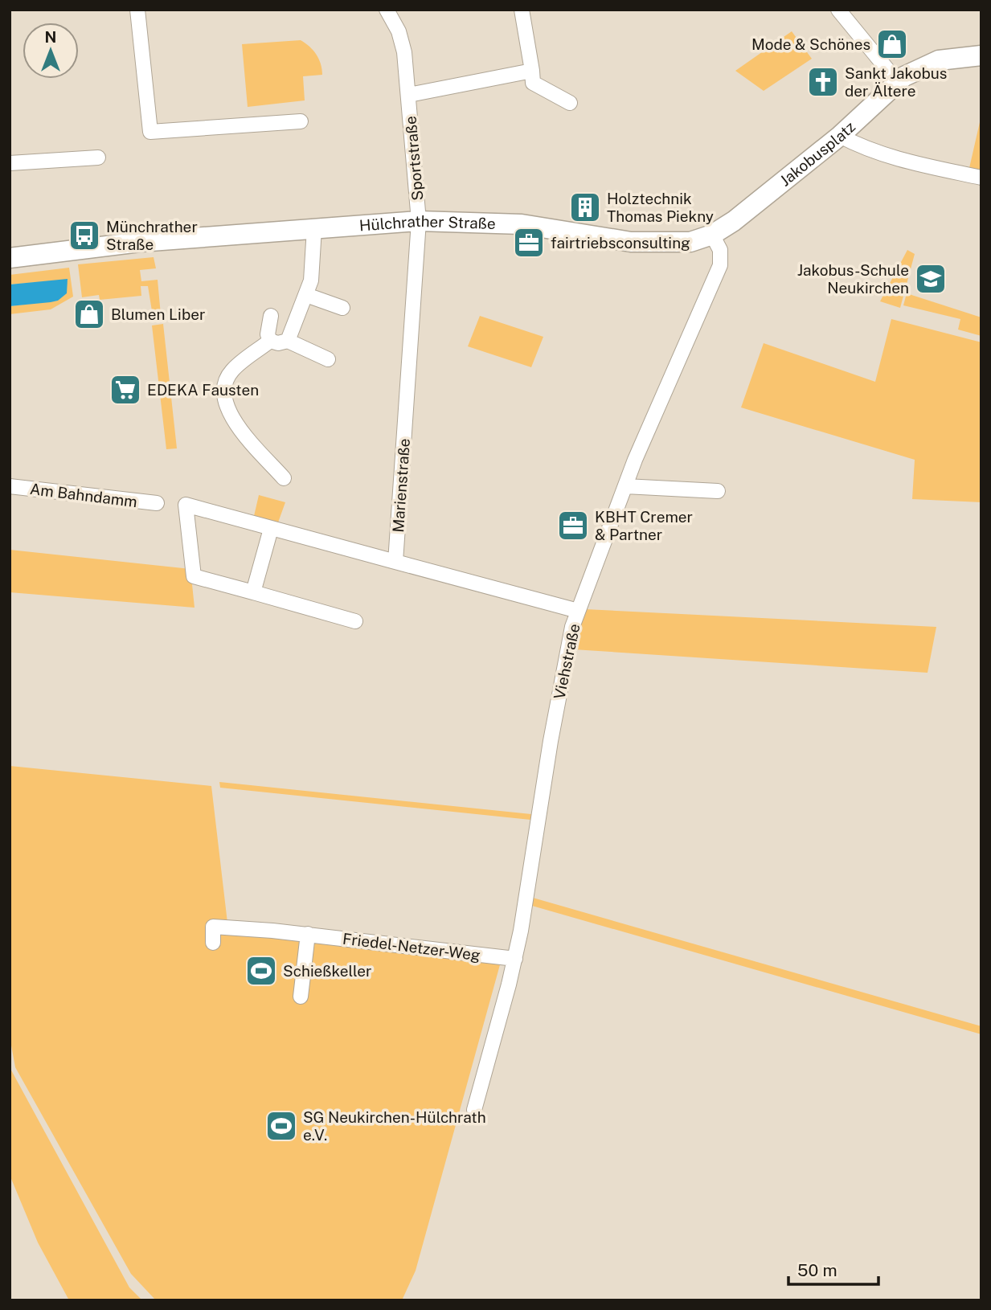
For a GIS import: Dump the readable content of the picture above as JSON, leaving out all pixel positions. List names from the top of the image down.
{
  "streets": {
    "street": [
      "Jakobusplatz",
      "Sportstraße",
      "Hülchrather Straße",
      "Marienstraße",
      "Am Bahndamm",
      "Viehstraße",
      "Friedel-Netzer-Weg"
    ]
  },
  "crossings": [
    ["Jakobusplatz", "Hülchrather Straße"],
    ["Jakobusplatz", "Viehstraße"],
    ["Sportstraße", "Hülchrather Straße"],
    ["Sportstraße", "Marienstraße"],
    ["Hülchrather Straße", "Marienstraße"],
    ["Hülchrather Straße", "Viehstraße"],
    ["Viehstraße", "Friedel-Netzer-Weg"]
  ],
  "places": {
    "shop": ["Mode & Schönes", "Blumen Liber"],
    "church": ["Sankt Jakobus der Ältere"],
    "building": ["Holztechnik Thomas Piekny"],
    "bus stop": ["Münchrather Straße"],
    "office": ["fairtriebsconsulting", "KBHT Cremer & Partner"],
    "school or university": ["Jakobus-Schule Neukirchen"],
    "supermarket": ["EDEKA Fausten"],
    "sports": ["Schießkeller", "SG Neukirchen-Hülchrath e.V."]
  },
  "scale_bar": "50 m",
  "north": "top"
}
